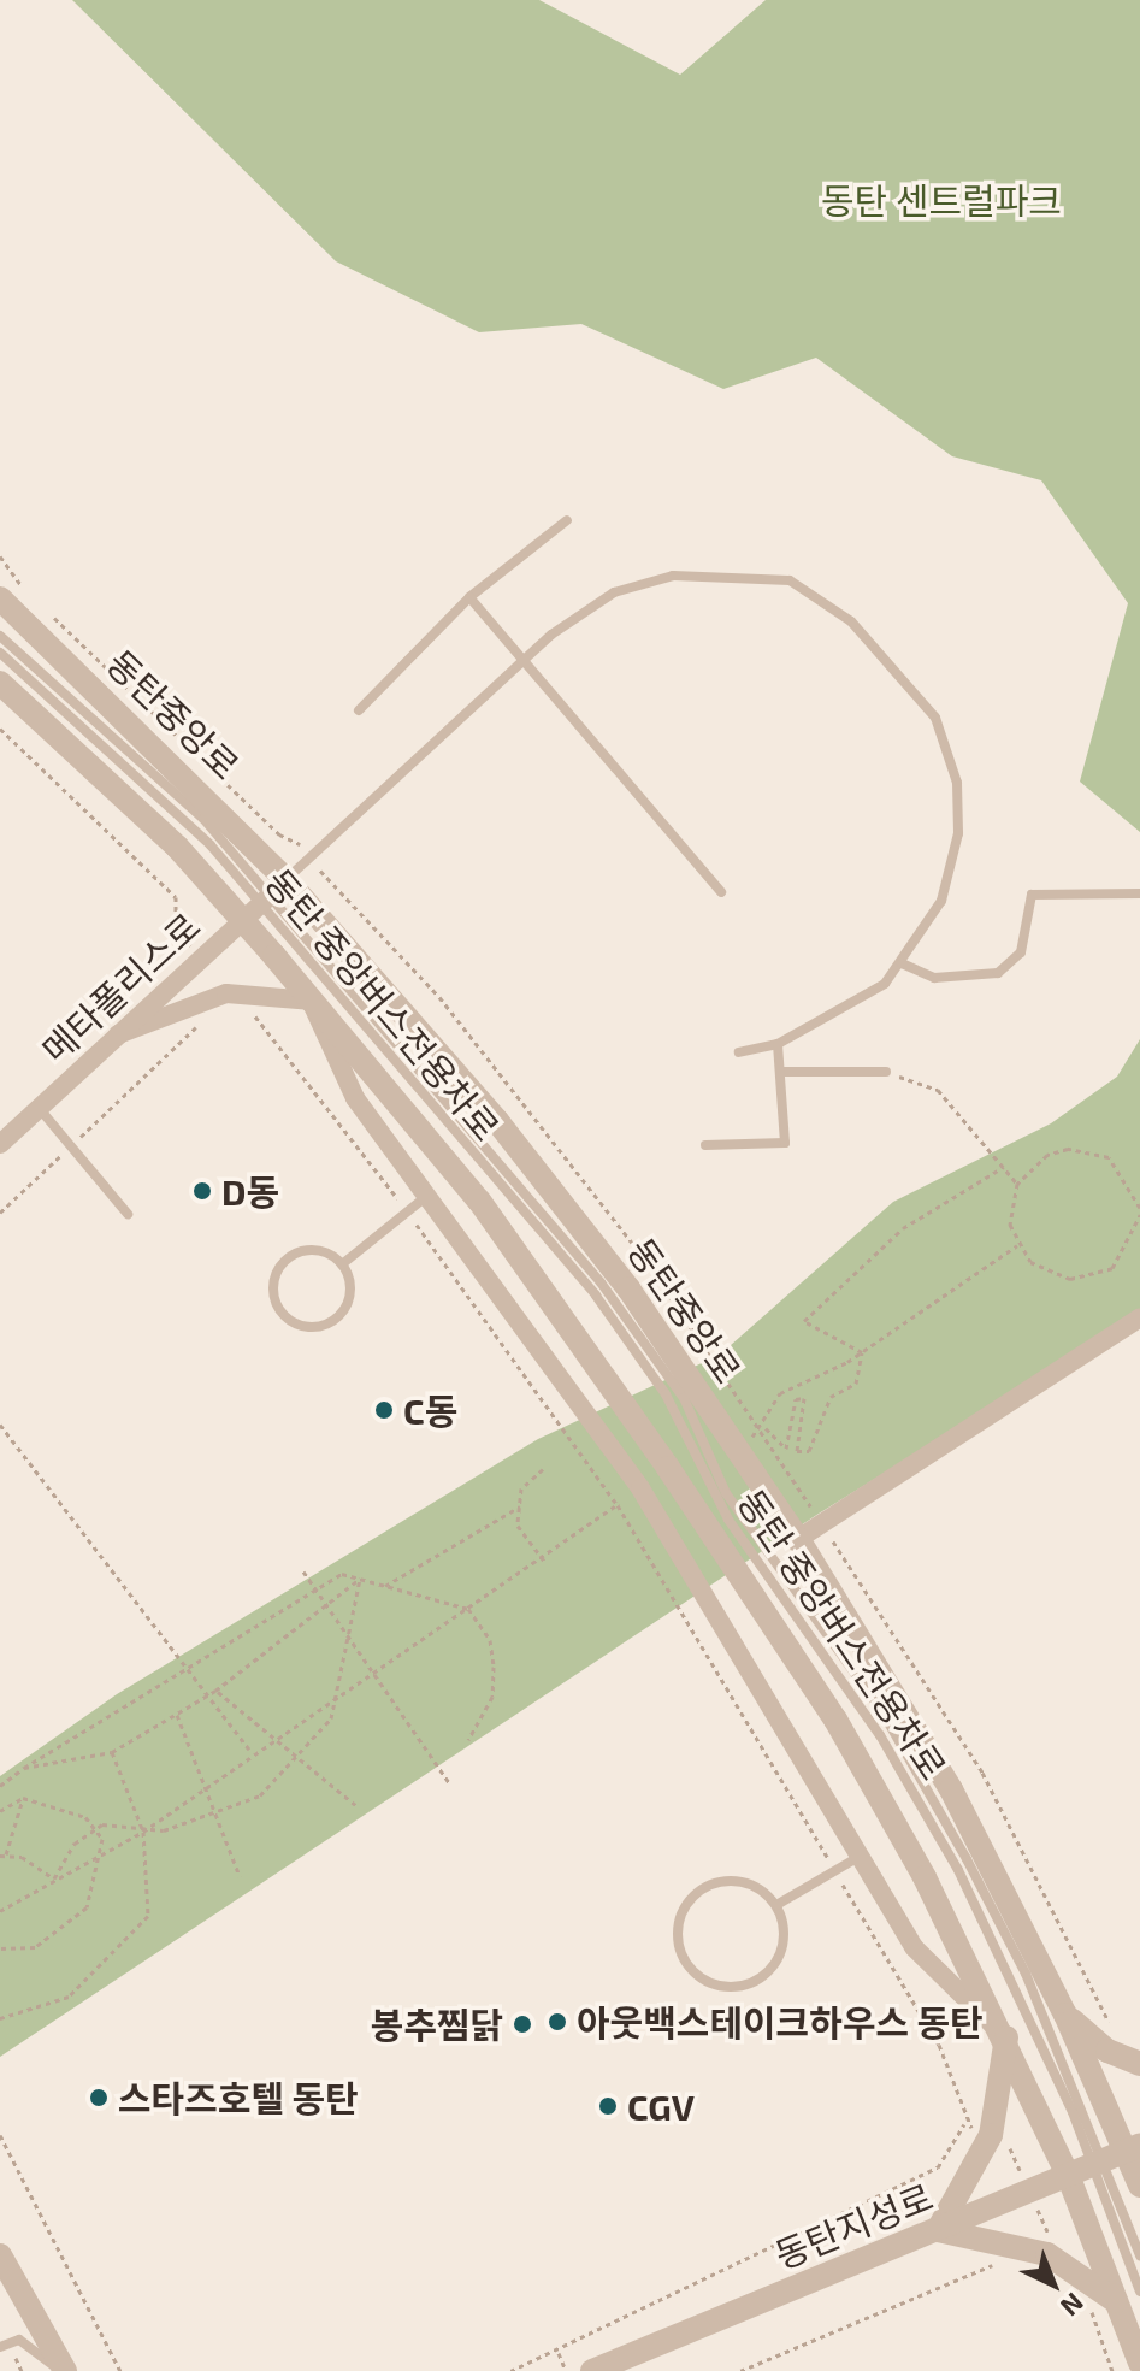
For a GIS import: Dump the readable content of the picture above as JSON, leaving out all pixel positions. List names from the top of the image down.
{
  "streets": {
    "street": ["동탄중앙로", "메타폴리스로", "동탄지성로"],
    "lane": ["동탄 중앙버스전용차로"]
  },
  "crossings": [
    ["동탄중앙로", "메타폴리스로"],
    ["동탄중앙로", "동탄 중앙버스전용차로"],
    ["동탄중앙로", "동탄지성로"],
    ["메타폴리스로", "동탄 중앙버스전용차로"],
    ["동탄 중앙버스전용차로", "동탄지성로"]
  ],
  "parks": ["동탄 센트럴파크"],
  "places": [
    "D동",
    "C동",
    "아웃백스테이크하우스 동탄",
    "봉추찜닭",
    "스타즈호텔 동탄",
    "CGV"
  ],
  "north": "bottom right"
}
